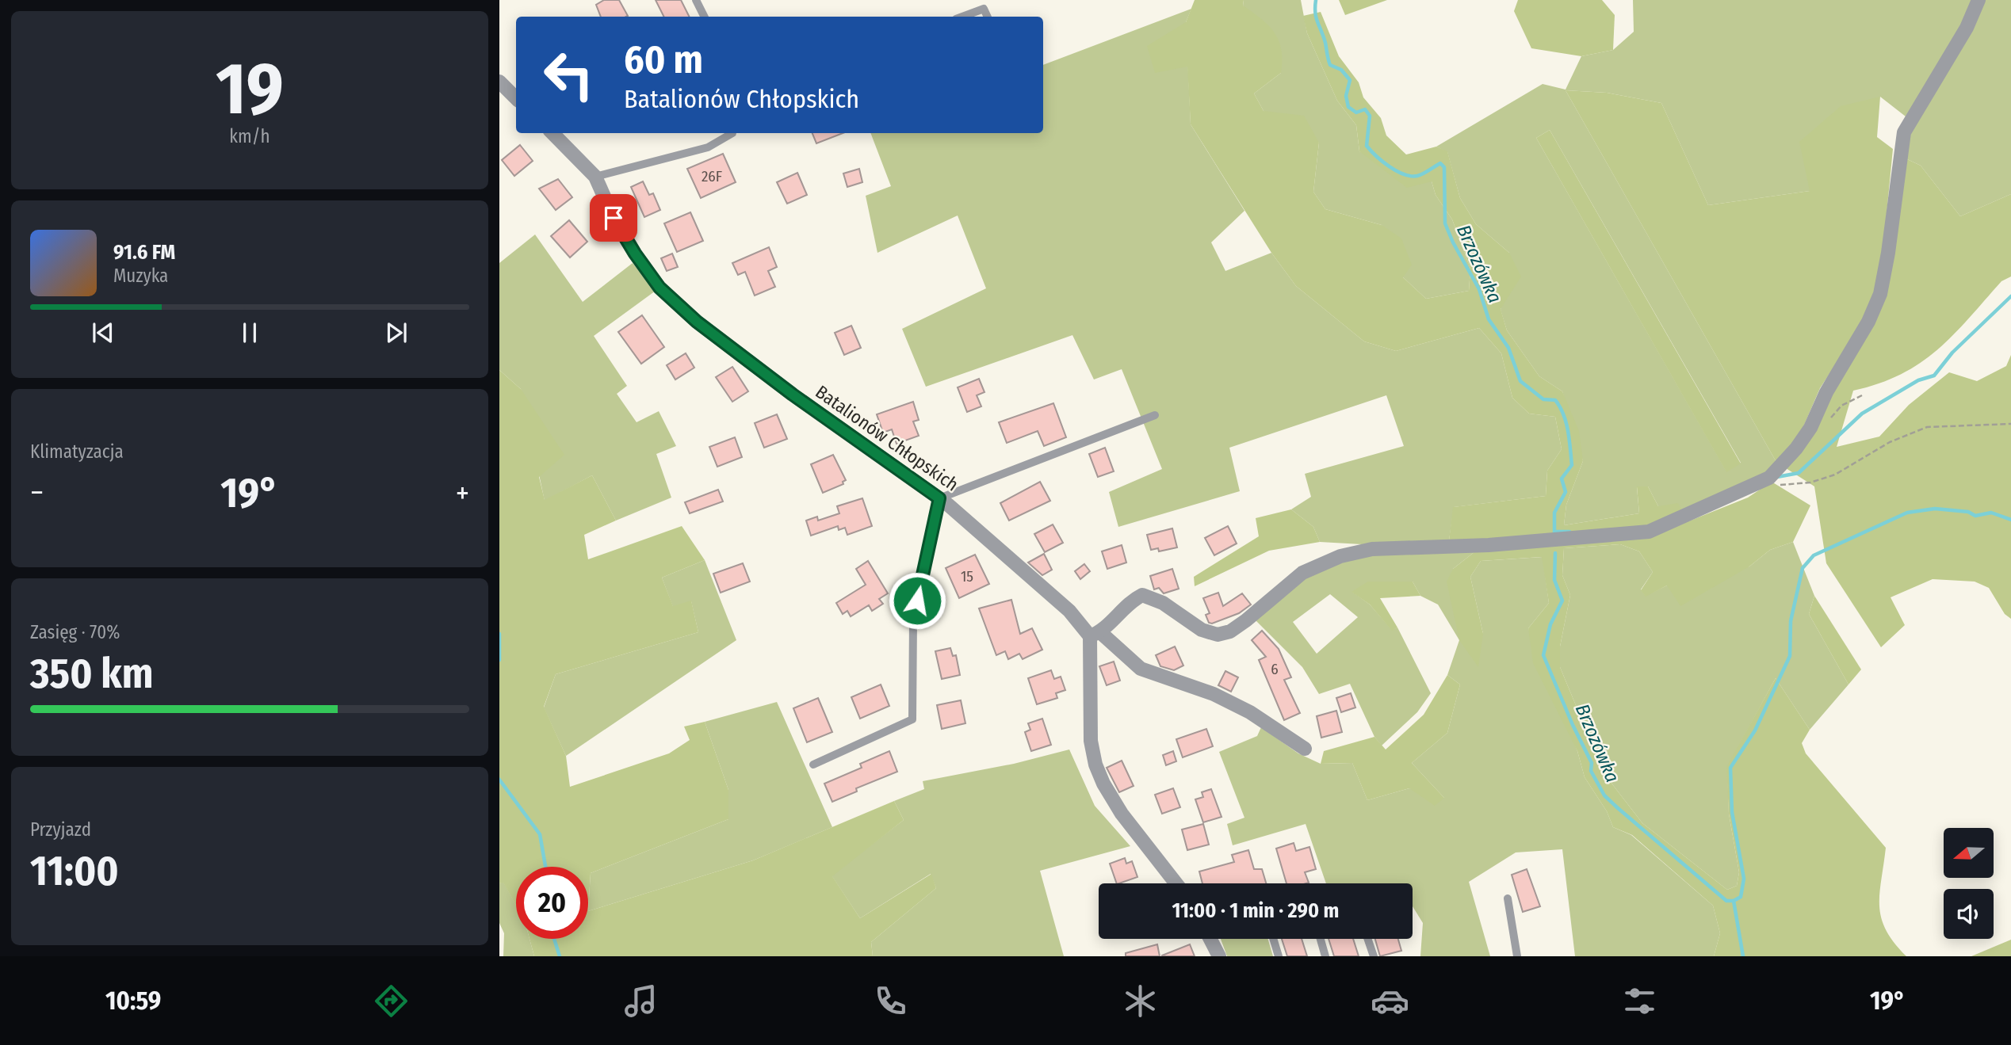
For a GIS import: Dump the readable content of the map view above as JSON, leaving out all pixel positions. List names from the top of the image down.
{
  "streets": {
    "street": ["Batalionów Chłopskich"]
  },
  "water": ["Brzozówka"],
  "house_numbers": ["26F", "15", "6"],
  "north": "left",
  "page": {
    "tile": [
      ["19", "km/h"],
      "Klimatyzacja",
      ["Zasięg · 70%", "350 km"],
      ["Przyjazd", "11:00"]
    ],
    "turn": ["60 m", "Batalionów Chłopskich"],
    "song": ["91.6 FM", "Muzyka"],
    "heat": ["−", "19°", "+"],
    "limit": "20",
    "trip": "11:00 · 1 min · 290 m",
    "tabs": ["10:59", "19°"]
  }
}
